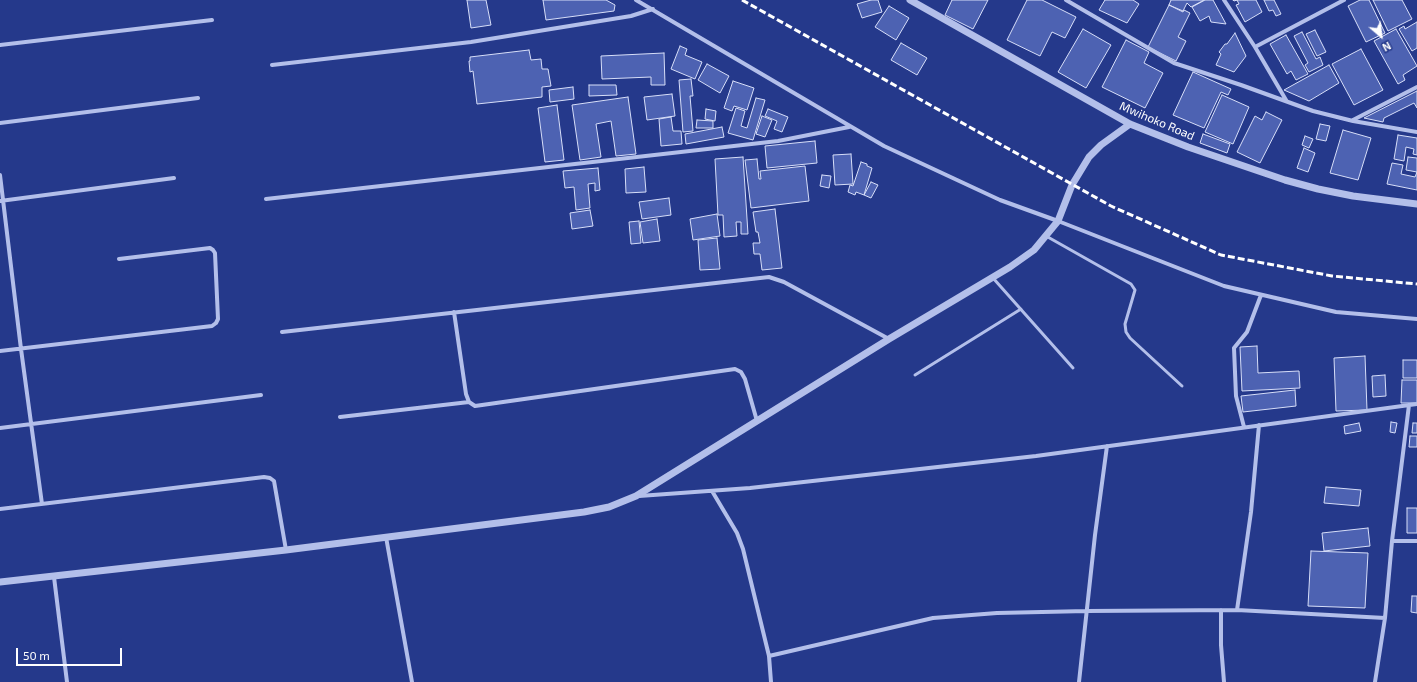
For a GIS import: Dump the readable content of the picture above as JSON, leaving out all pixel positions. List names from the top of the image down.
{
  "streets": {
    "street": ["Mwihoko Road"]
  },
  "scale_bar": "50 m",
  "north": "bottom right"
}
